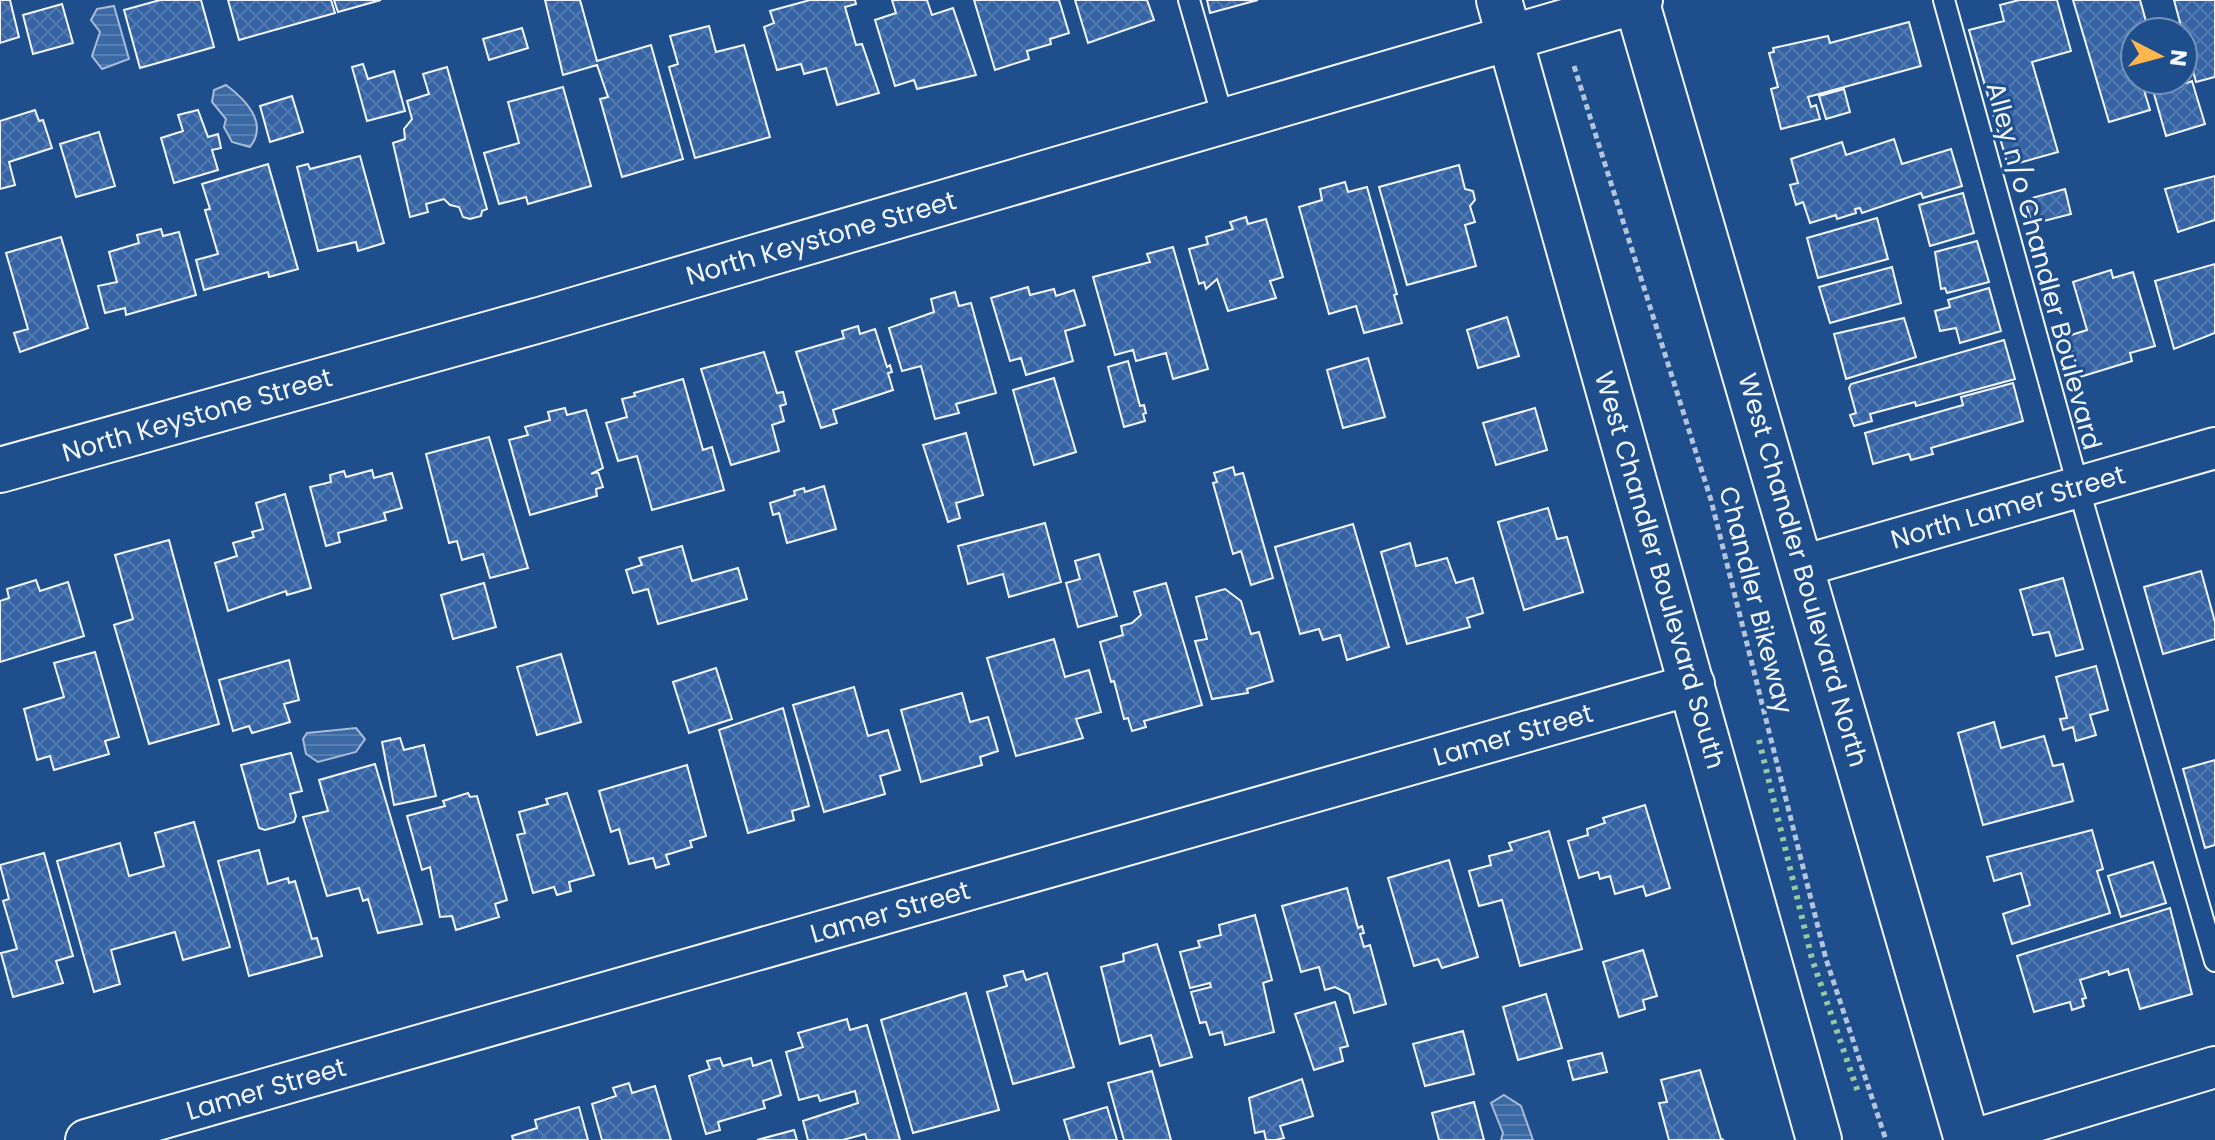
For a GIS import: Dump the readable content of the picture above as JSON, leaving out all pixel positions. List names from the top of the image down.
{
  "streets": {
    "main road": ["North Keystone Street", "West Chandler Boulevard South", "West Chandler Boulevard North"],
    "street": ["North Lamer Street", "Lamer Street"],
    "lane": ["Alley n/o Chandler Boulevard"],
    "path": ["Chandler Bikeway"]
  },
  "crossings": [
    ["North Keystone Street", "West Chandler Boulevard South"],
    ["North Keystone Street", "West Chandler Boulevard North"],
    ["Alley n/o Chandler Boulevard", "North Lamer Street"],
    ["North Lamer Street", "West Chandler Boulevard North"],
    ["West Chandler Boulevard South", "Lamer Street"]
  ],
  "north": "right"
}
